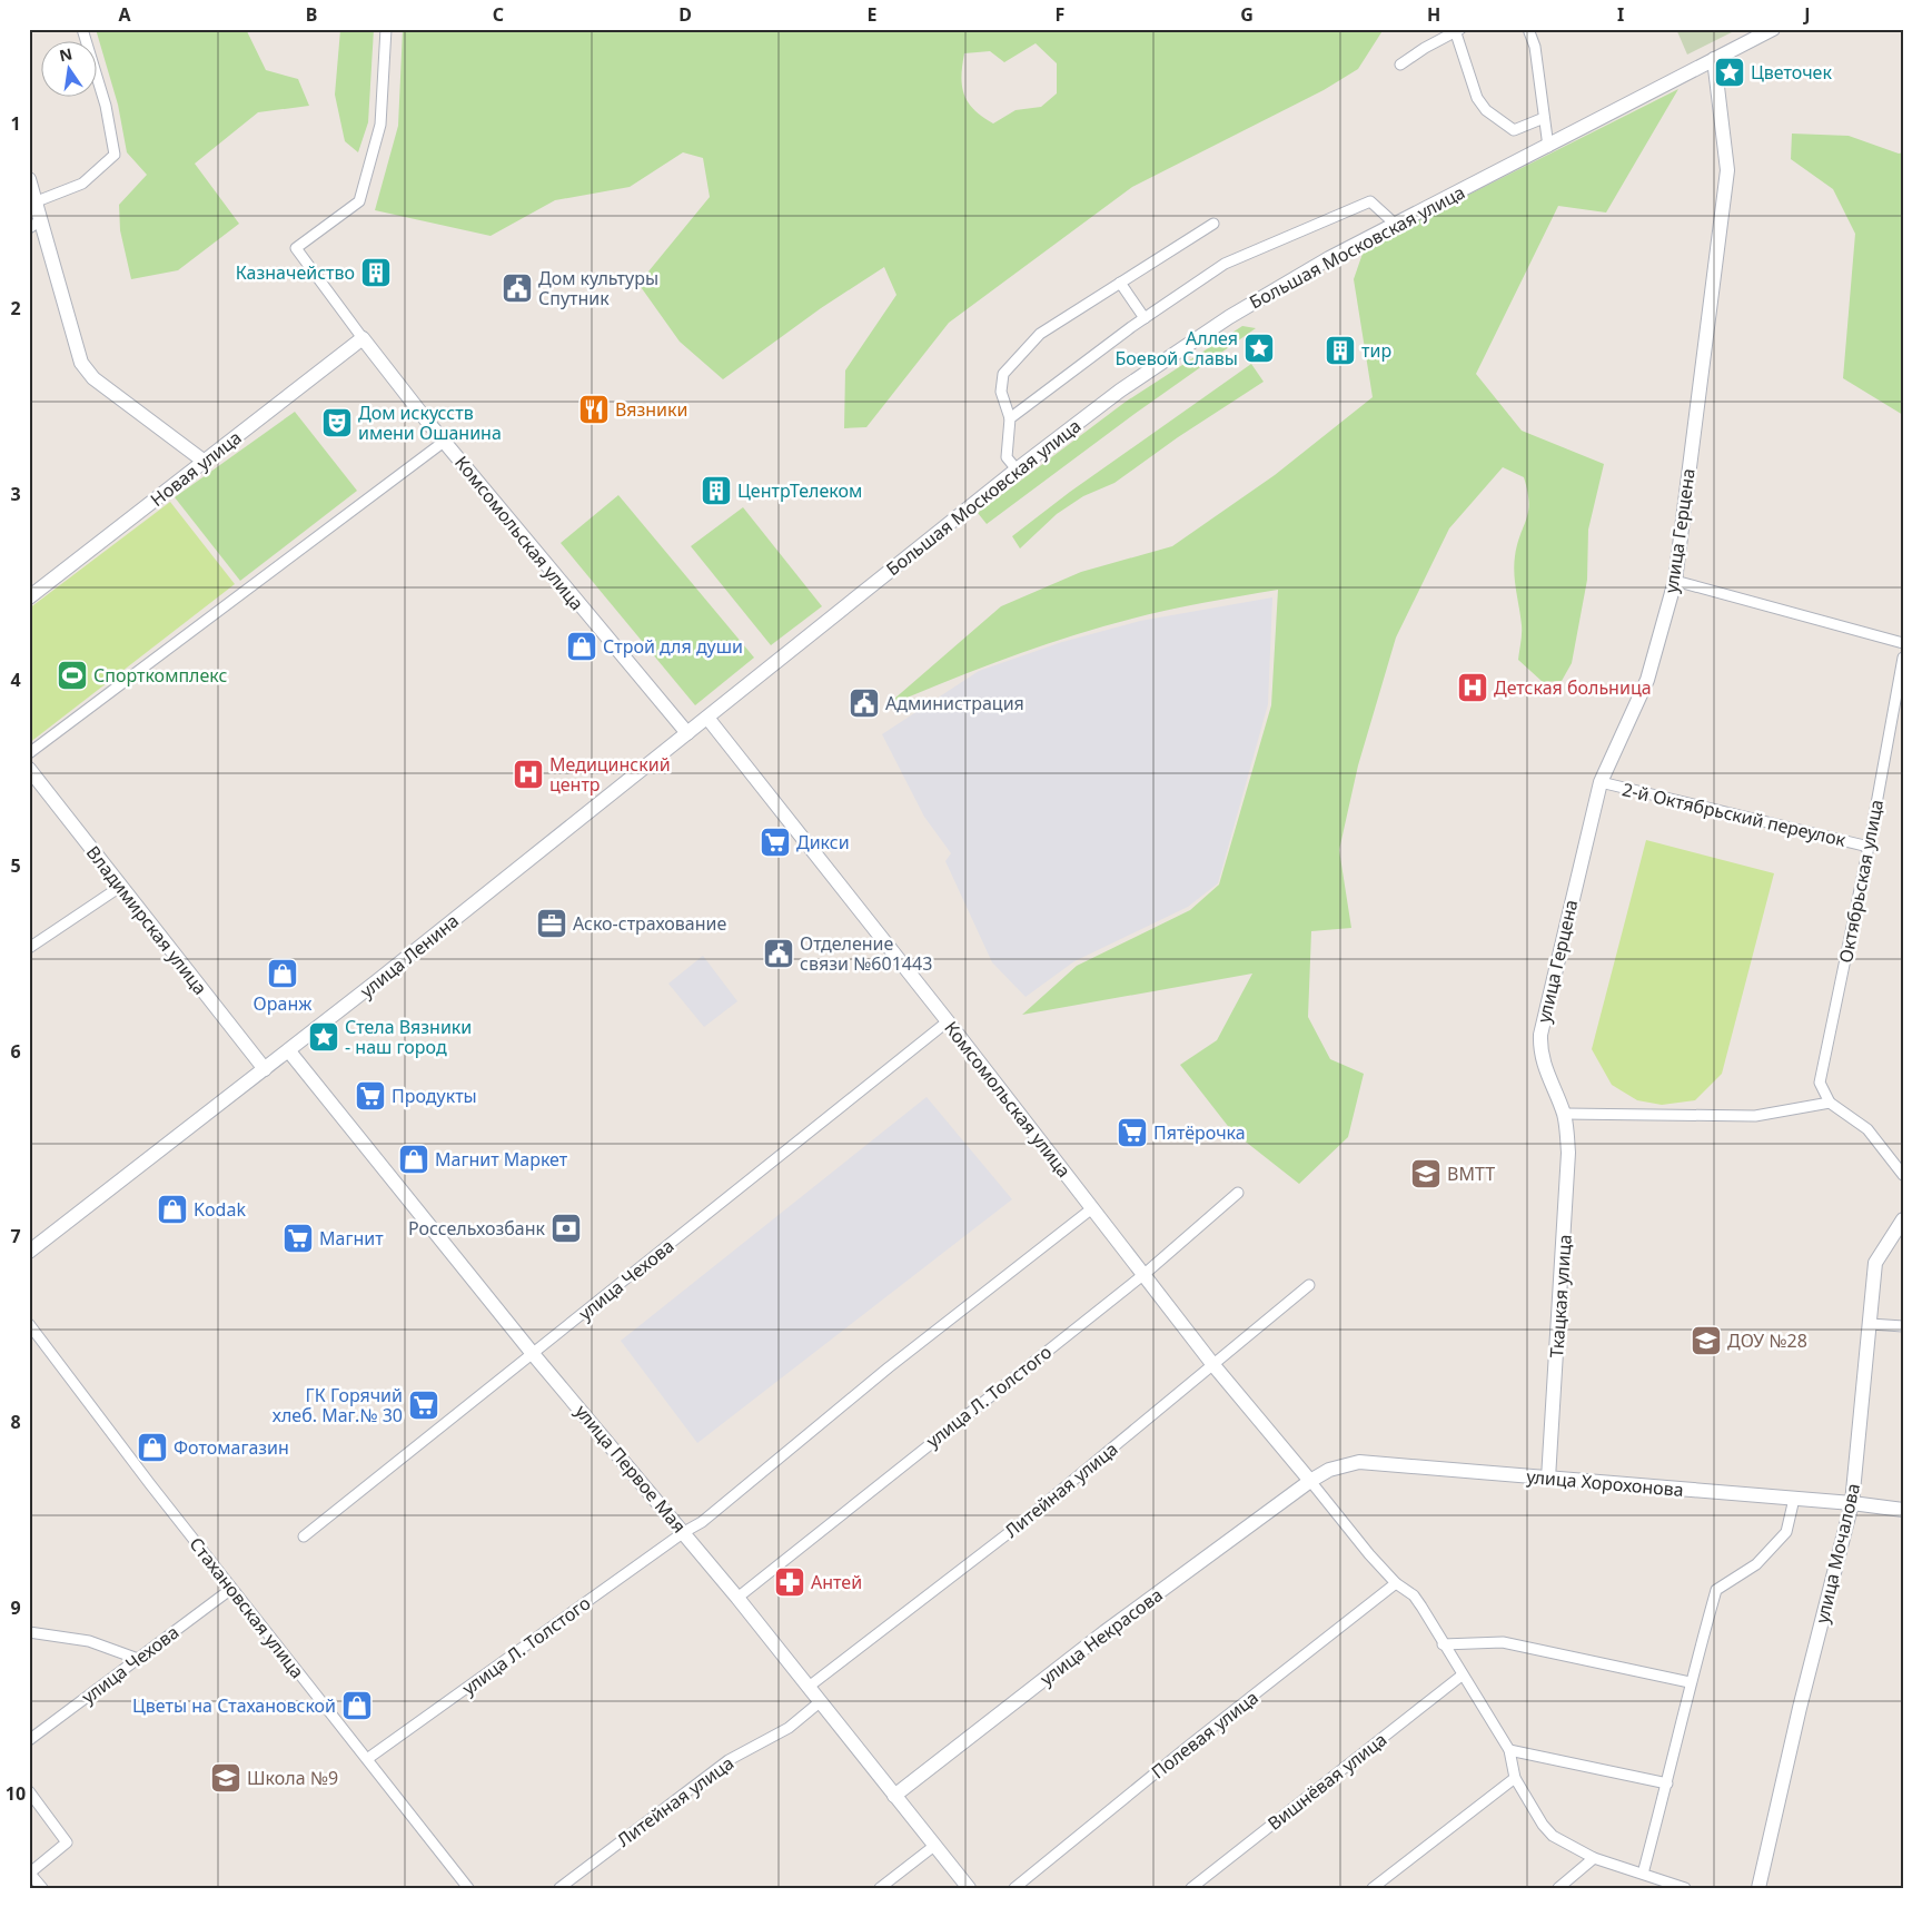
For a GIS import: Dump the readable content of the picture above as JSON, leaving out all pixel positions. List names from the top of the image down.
{
  "streets": {
    "street": [
      "Большая Московская улица",
      "Новая улица",
      "улица Герцена",
      "Комсомольская улица",
      "2-й Октябрьский переулок",
      "Октябрьская улица",
      "Владимирская улица",
      "улица Ленина",
      "улица Чехова",
      "Ткацкая улица",
      "улица Л. Толстого",
      "улица Первое Мая",
      "улица Хорохонова",
      "Литейная улица",
      "улица Мочалова",
      "Стахановская улица",
      "улица Некрасова",
      "Полевая улица",
      "Вишнёвая улица"
    ]
  },
  "crossings": [
    ["Большая Московская улица", "улица Герцена"],
    ["Большая Московская улица", "Комсомольская улица"],
    ["Большая Московская улица", "улица Ленина"],
    ["Новая улица", "Комсомольская улица"],
    ["улица Герцена", "2-й Октябрьский переулок"],
    ["улица Герцена", "Ткацкая улица"],
    ["Комсомольская улица", "улица Ленина"],
    ["Комсомольская улица", "улица Чехова"],
    ["Комсомольская улица", "улица Л. Толстого"],
    ["Комсомольская улица", "улица Хорохонова"],
    ["Комсомольская улица", "Литейная улица"],
    ["Комсомольская улица", "улица Некрасова"],
    ["2-й Октябрьский переулок", "Октябрьская улица"],
    ["Владимирская улица", "улица Ленина"],
    ["улица Ленина", "улица Первое Мая"],
    ["улица Чехова", "улица Первое Мая"],
    ["улица Чехова", "Стахановская улица"],
    ["Ткацкая улица", "улица Хорохонова"],
    ["улица Л. Толстого", "улица Первое Мая"],
    ["улица Л. Толстого", "Стахановская улица"],
    ["улица Первое Мая", "Литейная улица"],
    ["улица Первое Мая", "улица Некрасова"],
    ["улица Хорохонова", "улица Мочалова"],
    ["улица Хорохонова", "улица Некрасова"]
  ],
  "places": {
    "place": ["Цветочек", "Аллея Боевой Славы", "Стела Вязники - наш город"],
    "building": ["Казначейство", "тир", "ЦентрТелеком"],
    "public building": ["Дом культуры Спутник", "Администрация", "Отделение связи №601443"],
    "restaurant": ["Вязники"],
    "theatre": ["Дом искусств имени Ошанина"],
    "shop": [
      "Строй для души",
      "Оранж",
      "Магнит Маркет",
      "Kodak",
      "Фотомагазин",
      "Цветы на Стахановской"
    ],
    "sports": ["Спорткомплекс"],
    "hospital": ["Детская больница", "Медицинский центр"],
    "supermarket": [
      "Дикси",
      "Продукты",
      "Пятёрочка",
      "Магнит",
      "ГК Горячий хлеб. Маг.№ 30"
    ],
    "office": ["Аско-страхование"],
    "school or university": ["ВМТТ", "ДОУ №28", "Школа №9"],
    "bank": ["Россельхозбанк"],
    "pharmacy": ["Антей"]
  },
  "north": "top",
  "grid": {
    "columns": [
      "A",
      "B",
      "C",
      "D",
      "E",
      "F",
      "G",
      "H",
      "I",
      "J"
    ],
    "rows": [
      "1",
      "2",
      "3",
      "4",
      "5",
      "6",
      "7",
      "8",
      "9",
      "10"
    ]
  }
}
